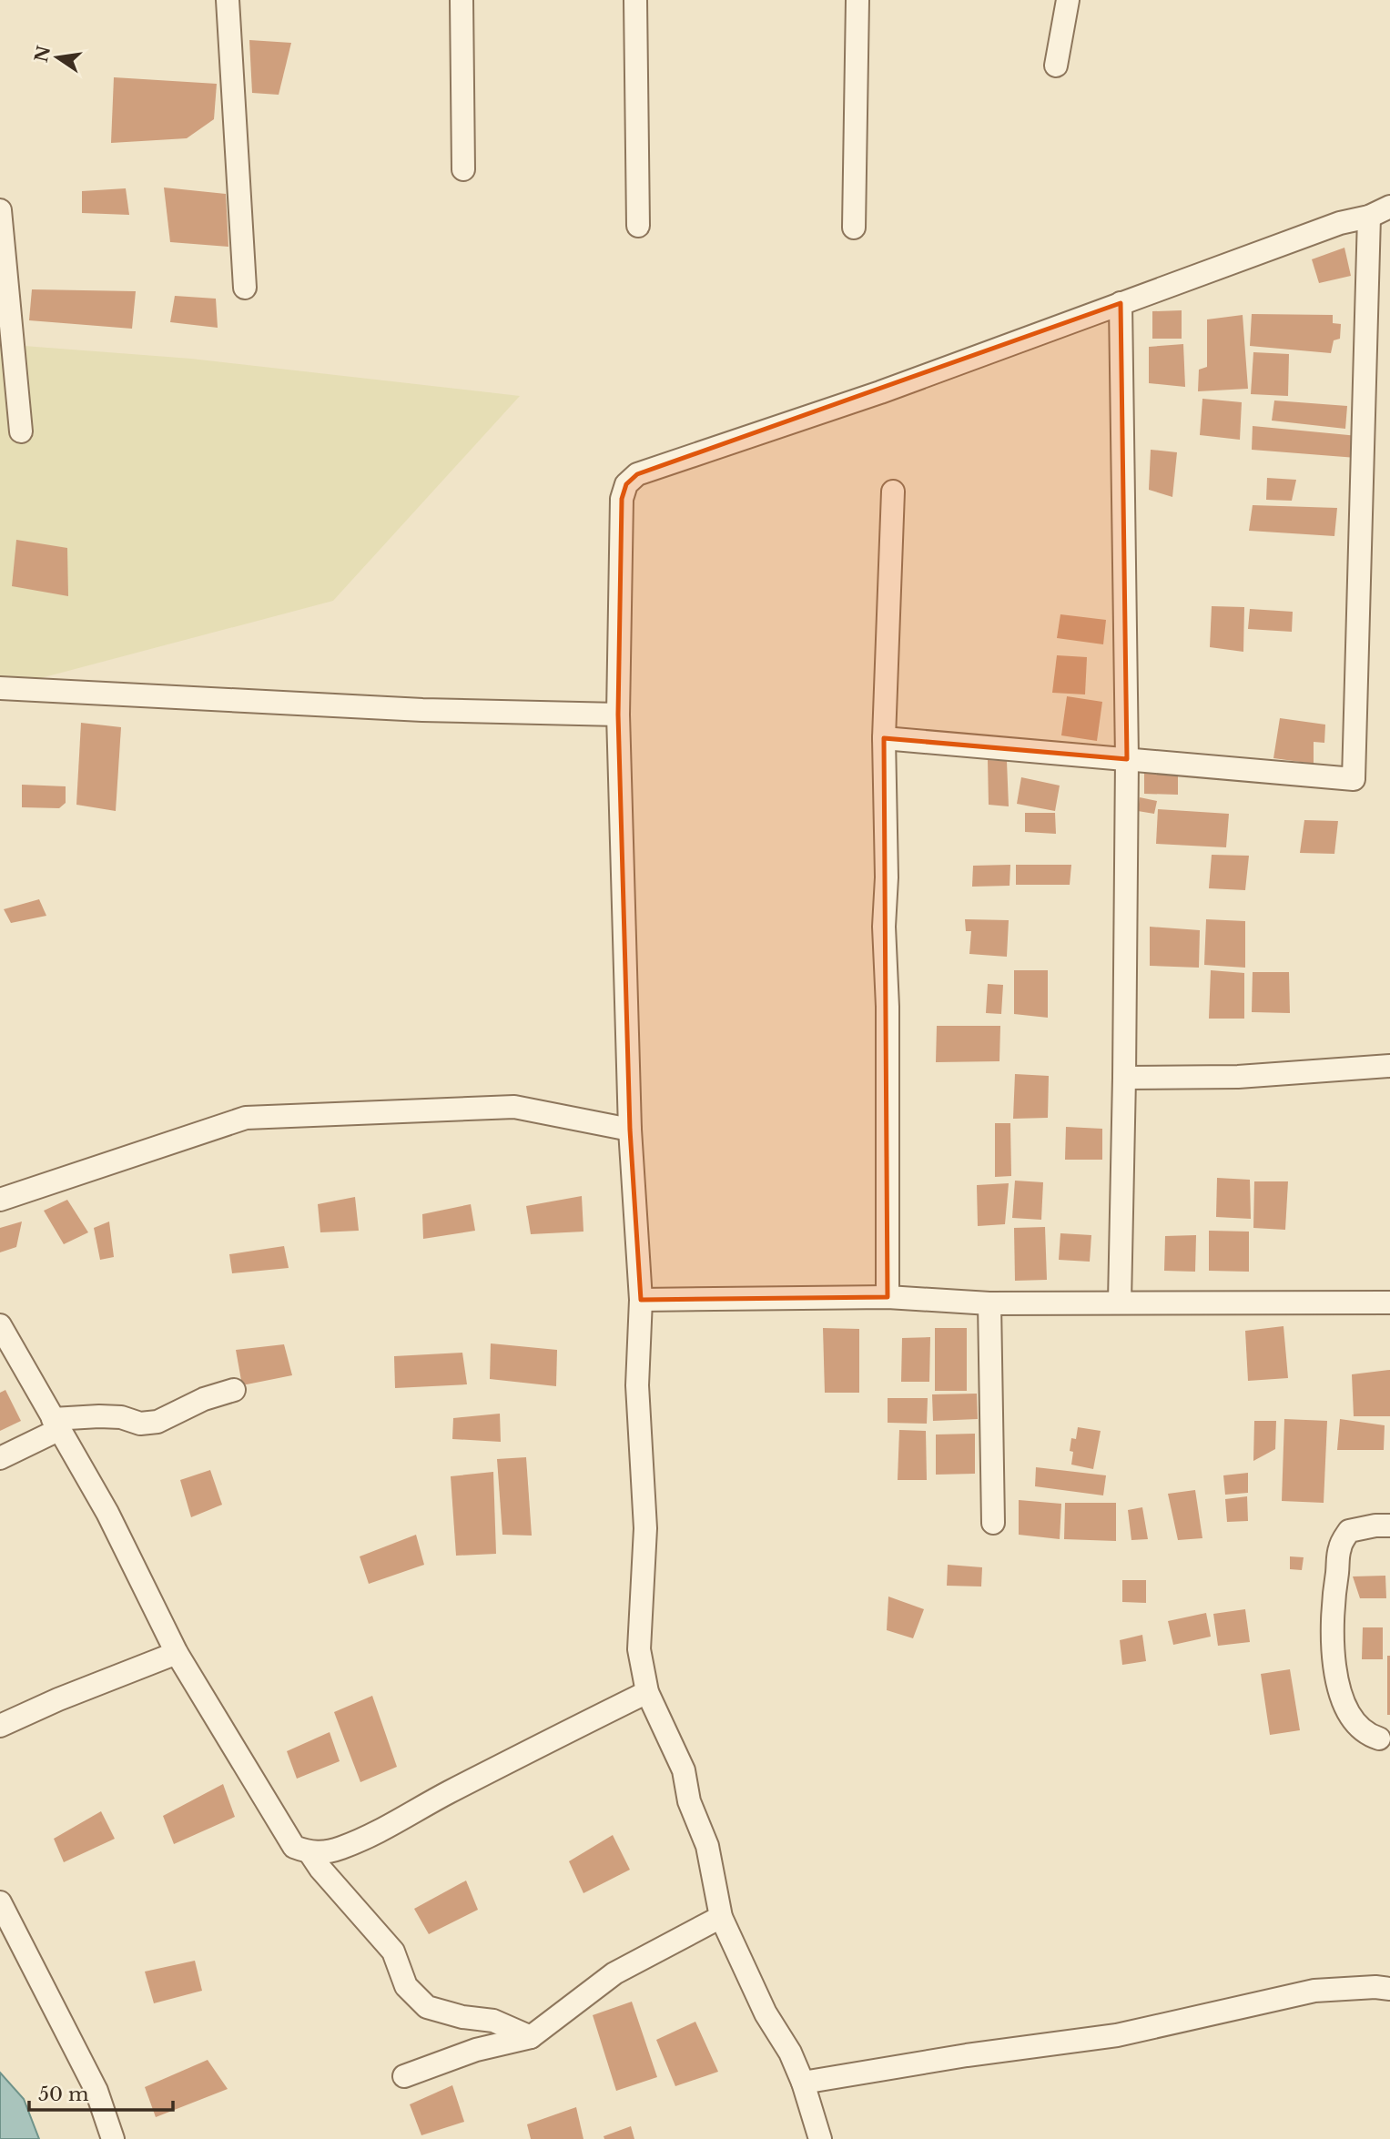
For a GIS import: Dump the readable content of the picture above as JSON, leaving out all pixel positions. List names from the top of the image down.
{
  "scale_bar": "50 m",
  "north": "left"
}
